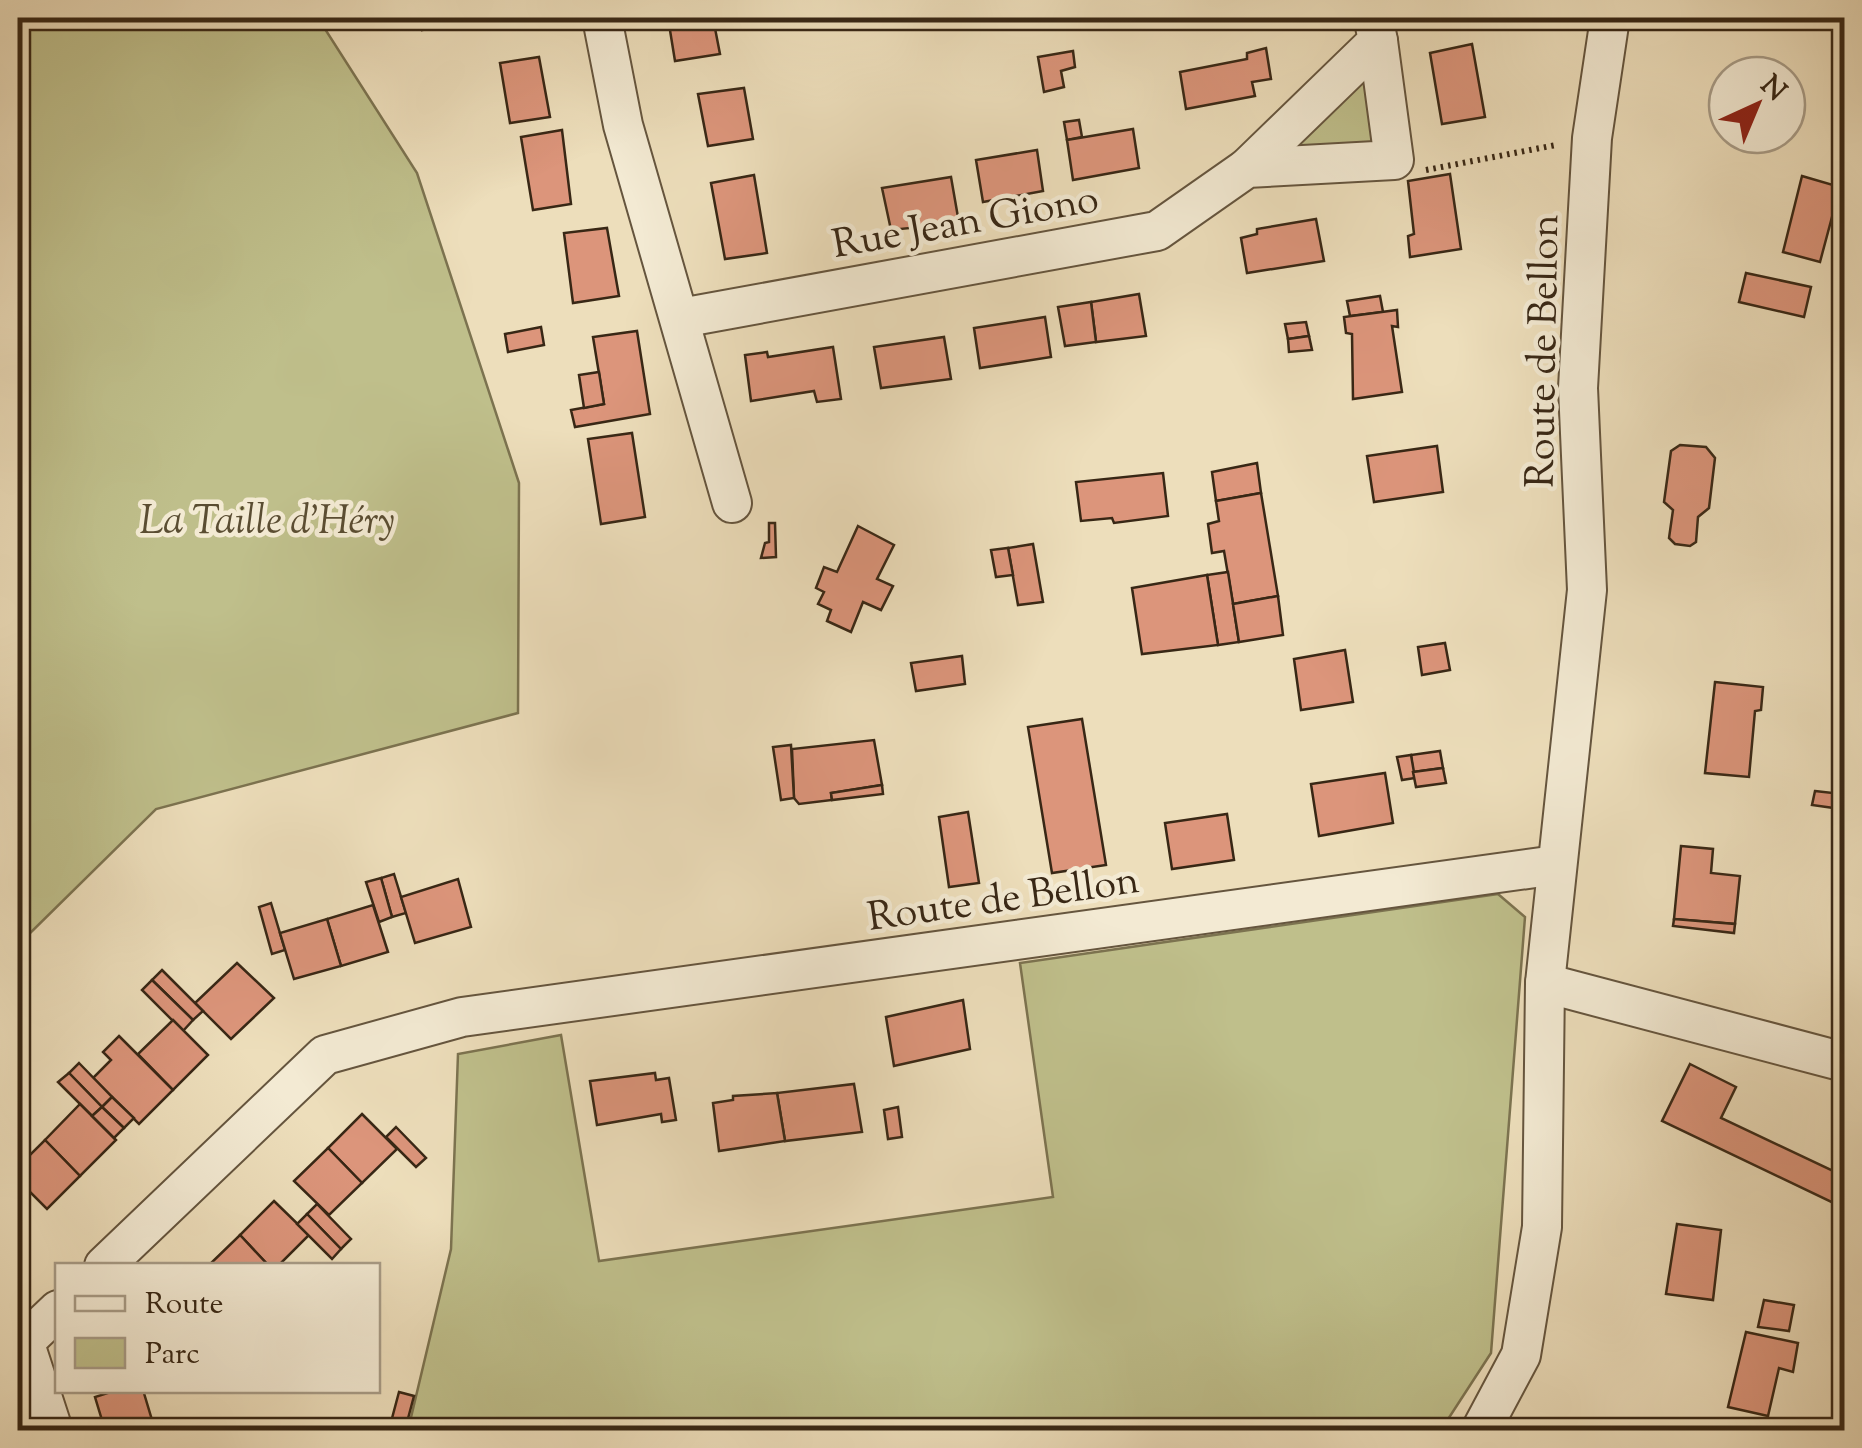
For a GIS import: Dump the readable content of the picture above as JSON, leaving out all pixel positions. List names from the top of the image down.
{
  "streets": {
    "street": ["Rue Jean Giono", "Route de Bellon"]
  },
  "parks": ["La Taille d'Héry"],
  "legend": ["Route", "Parc"],
  "north": "top right"
}
